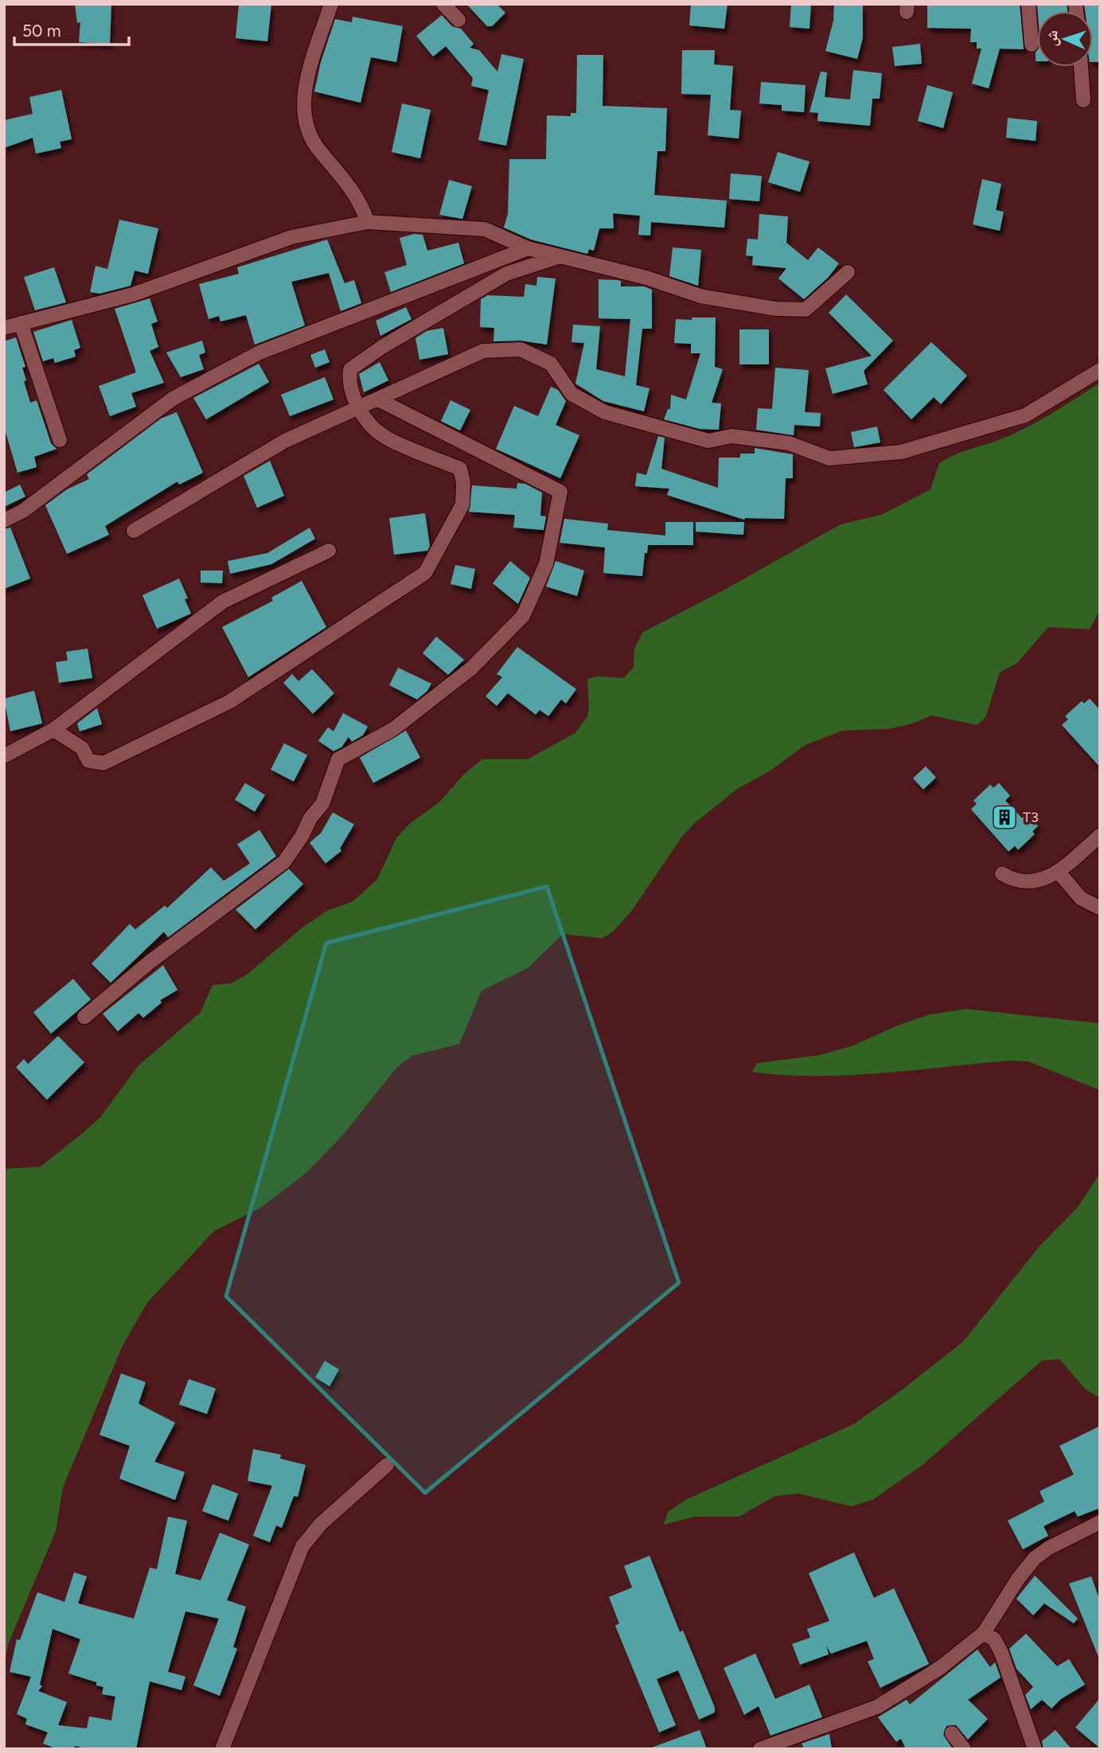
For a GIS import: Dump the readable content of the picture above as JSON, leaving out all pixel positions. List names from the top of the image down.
{
  "places": {
    "building": ["T3"]
  },
  "scale_bar": "50 m",
  "north": "left"
}
